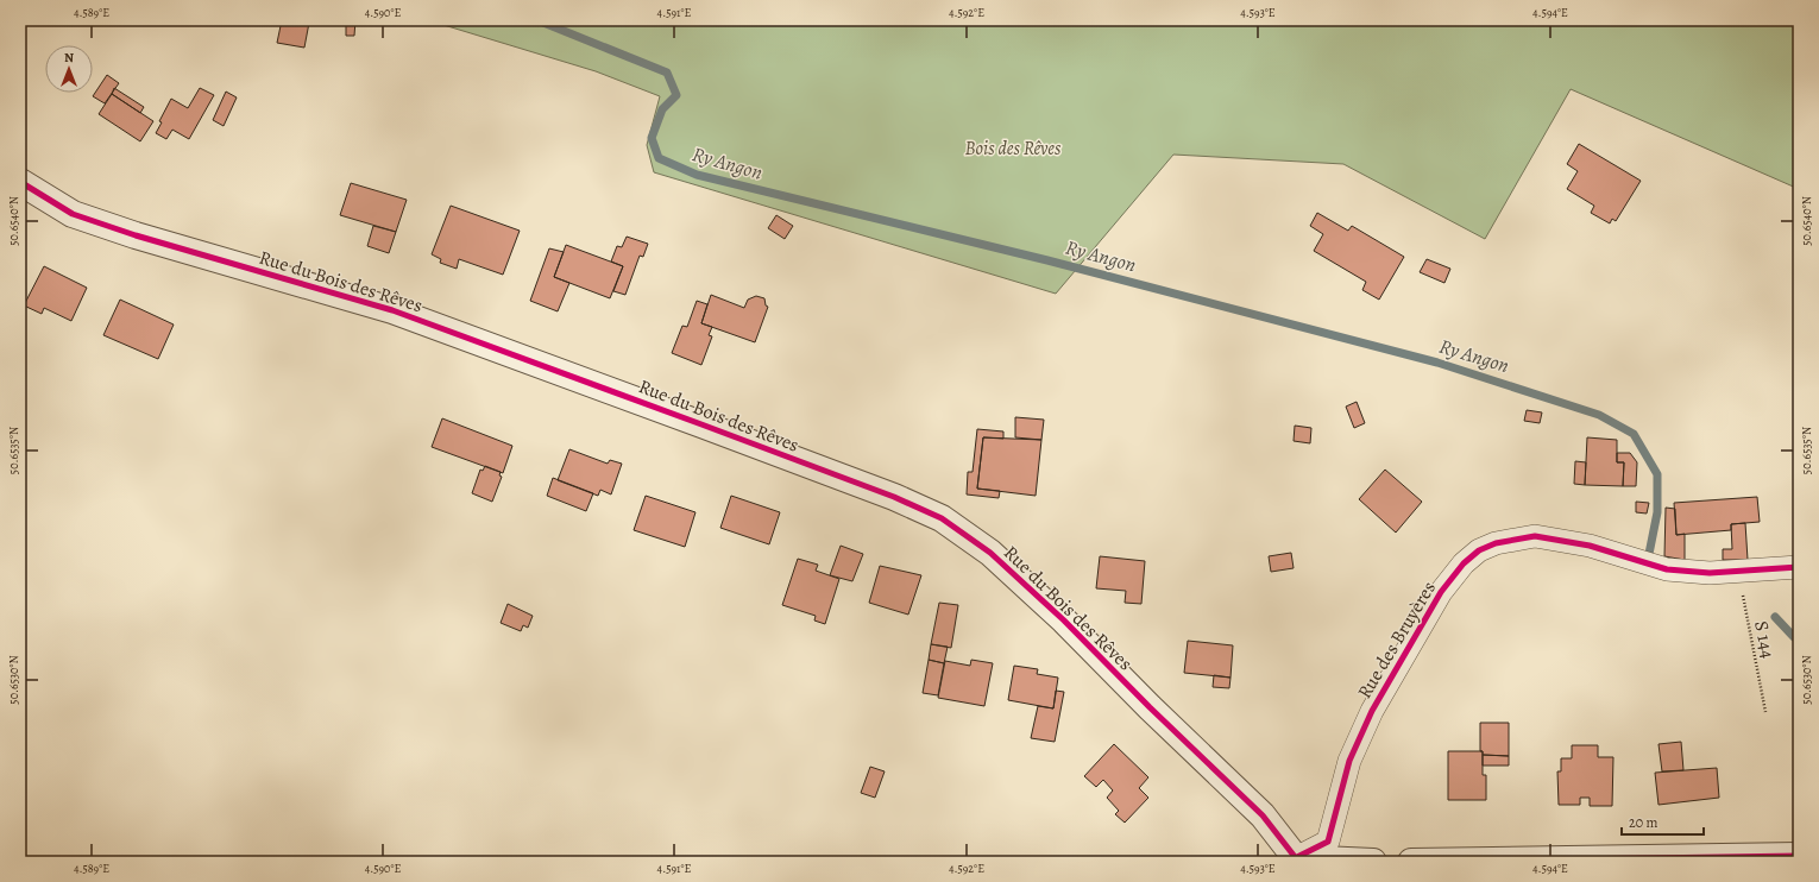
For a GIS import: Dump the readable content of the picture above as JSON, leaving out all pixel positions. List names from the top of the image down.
{
  "streets": {
    "street": ["Rue du Bois des Rêves", "Rue des Bruyères"],
    "path": ["S 144"]
  },
  "crossings": [
    ["Rue du Bois des Rêves", "Rue des Bruyères"],
    ["Rue des Bruyères", "S 144"]
  ],
  "water": ["Ry Angon"],
  "parks": ["Bois des Rêves"],
  "scale_bar": "20 m",
  "north": "top",
  "coordinates": [
    "4.589°E",
    "4.590°E",
    "4.591°E",
    "4.592°E",
    "4.593°E",
    "4.594°E",
    "50.6540°N",
    "50.6535°N",
    "50.6530°N"
  ]
}
